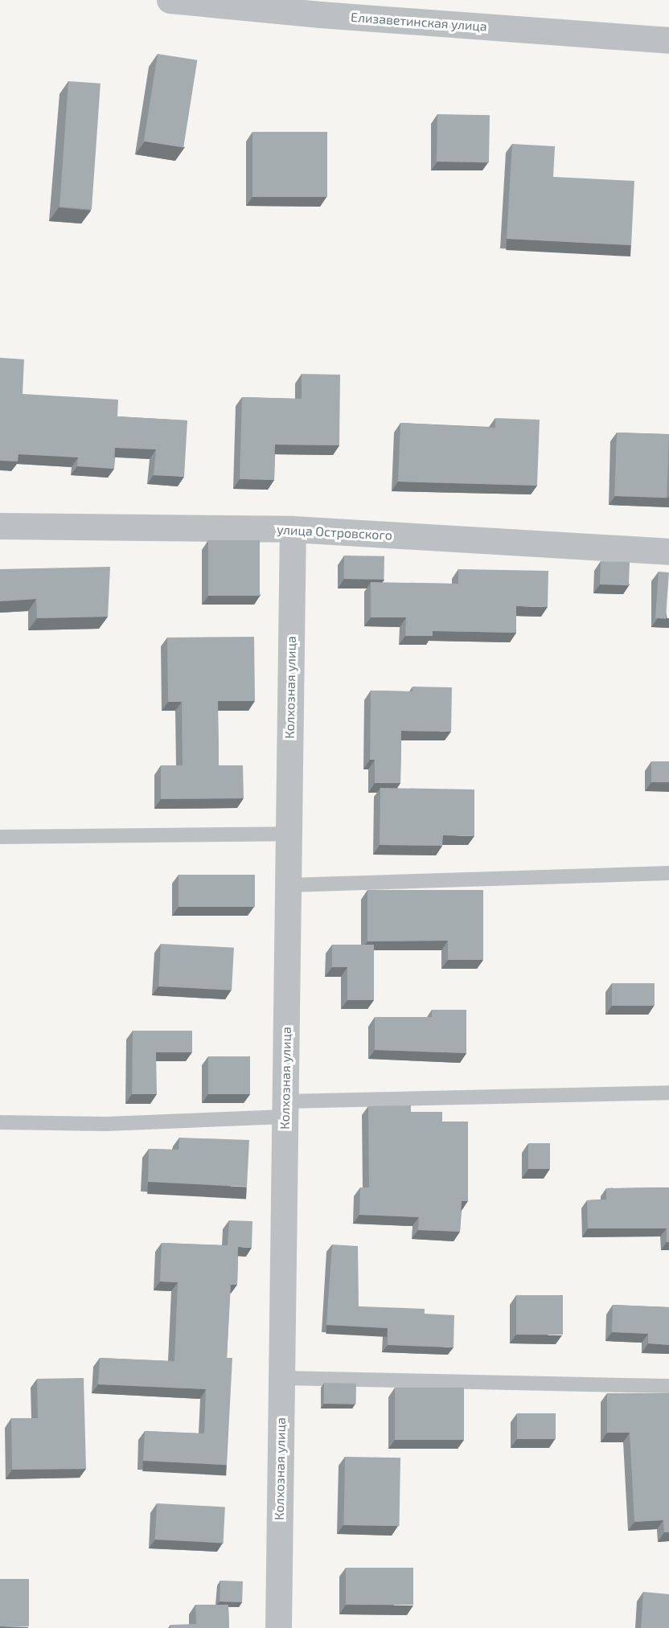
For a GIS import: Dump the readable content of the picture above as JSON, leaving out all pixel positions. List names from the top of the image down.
{
  "streets": {
    "street": ["Елизаветинская улица", "улица Островского", "Колхозная улица"]
  },
  "crossings": [
    ["улица Островского", "Колхозная улица"]
  ]
}
